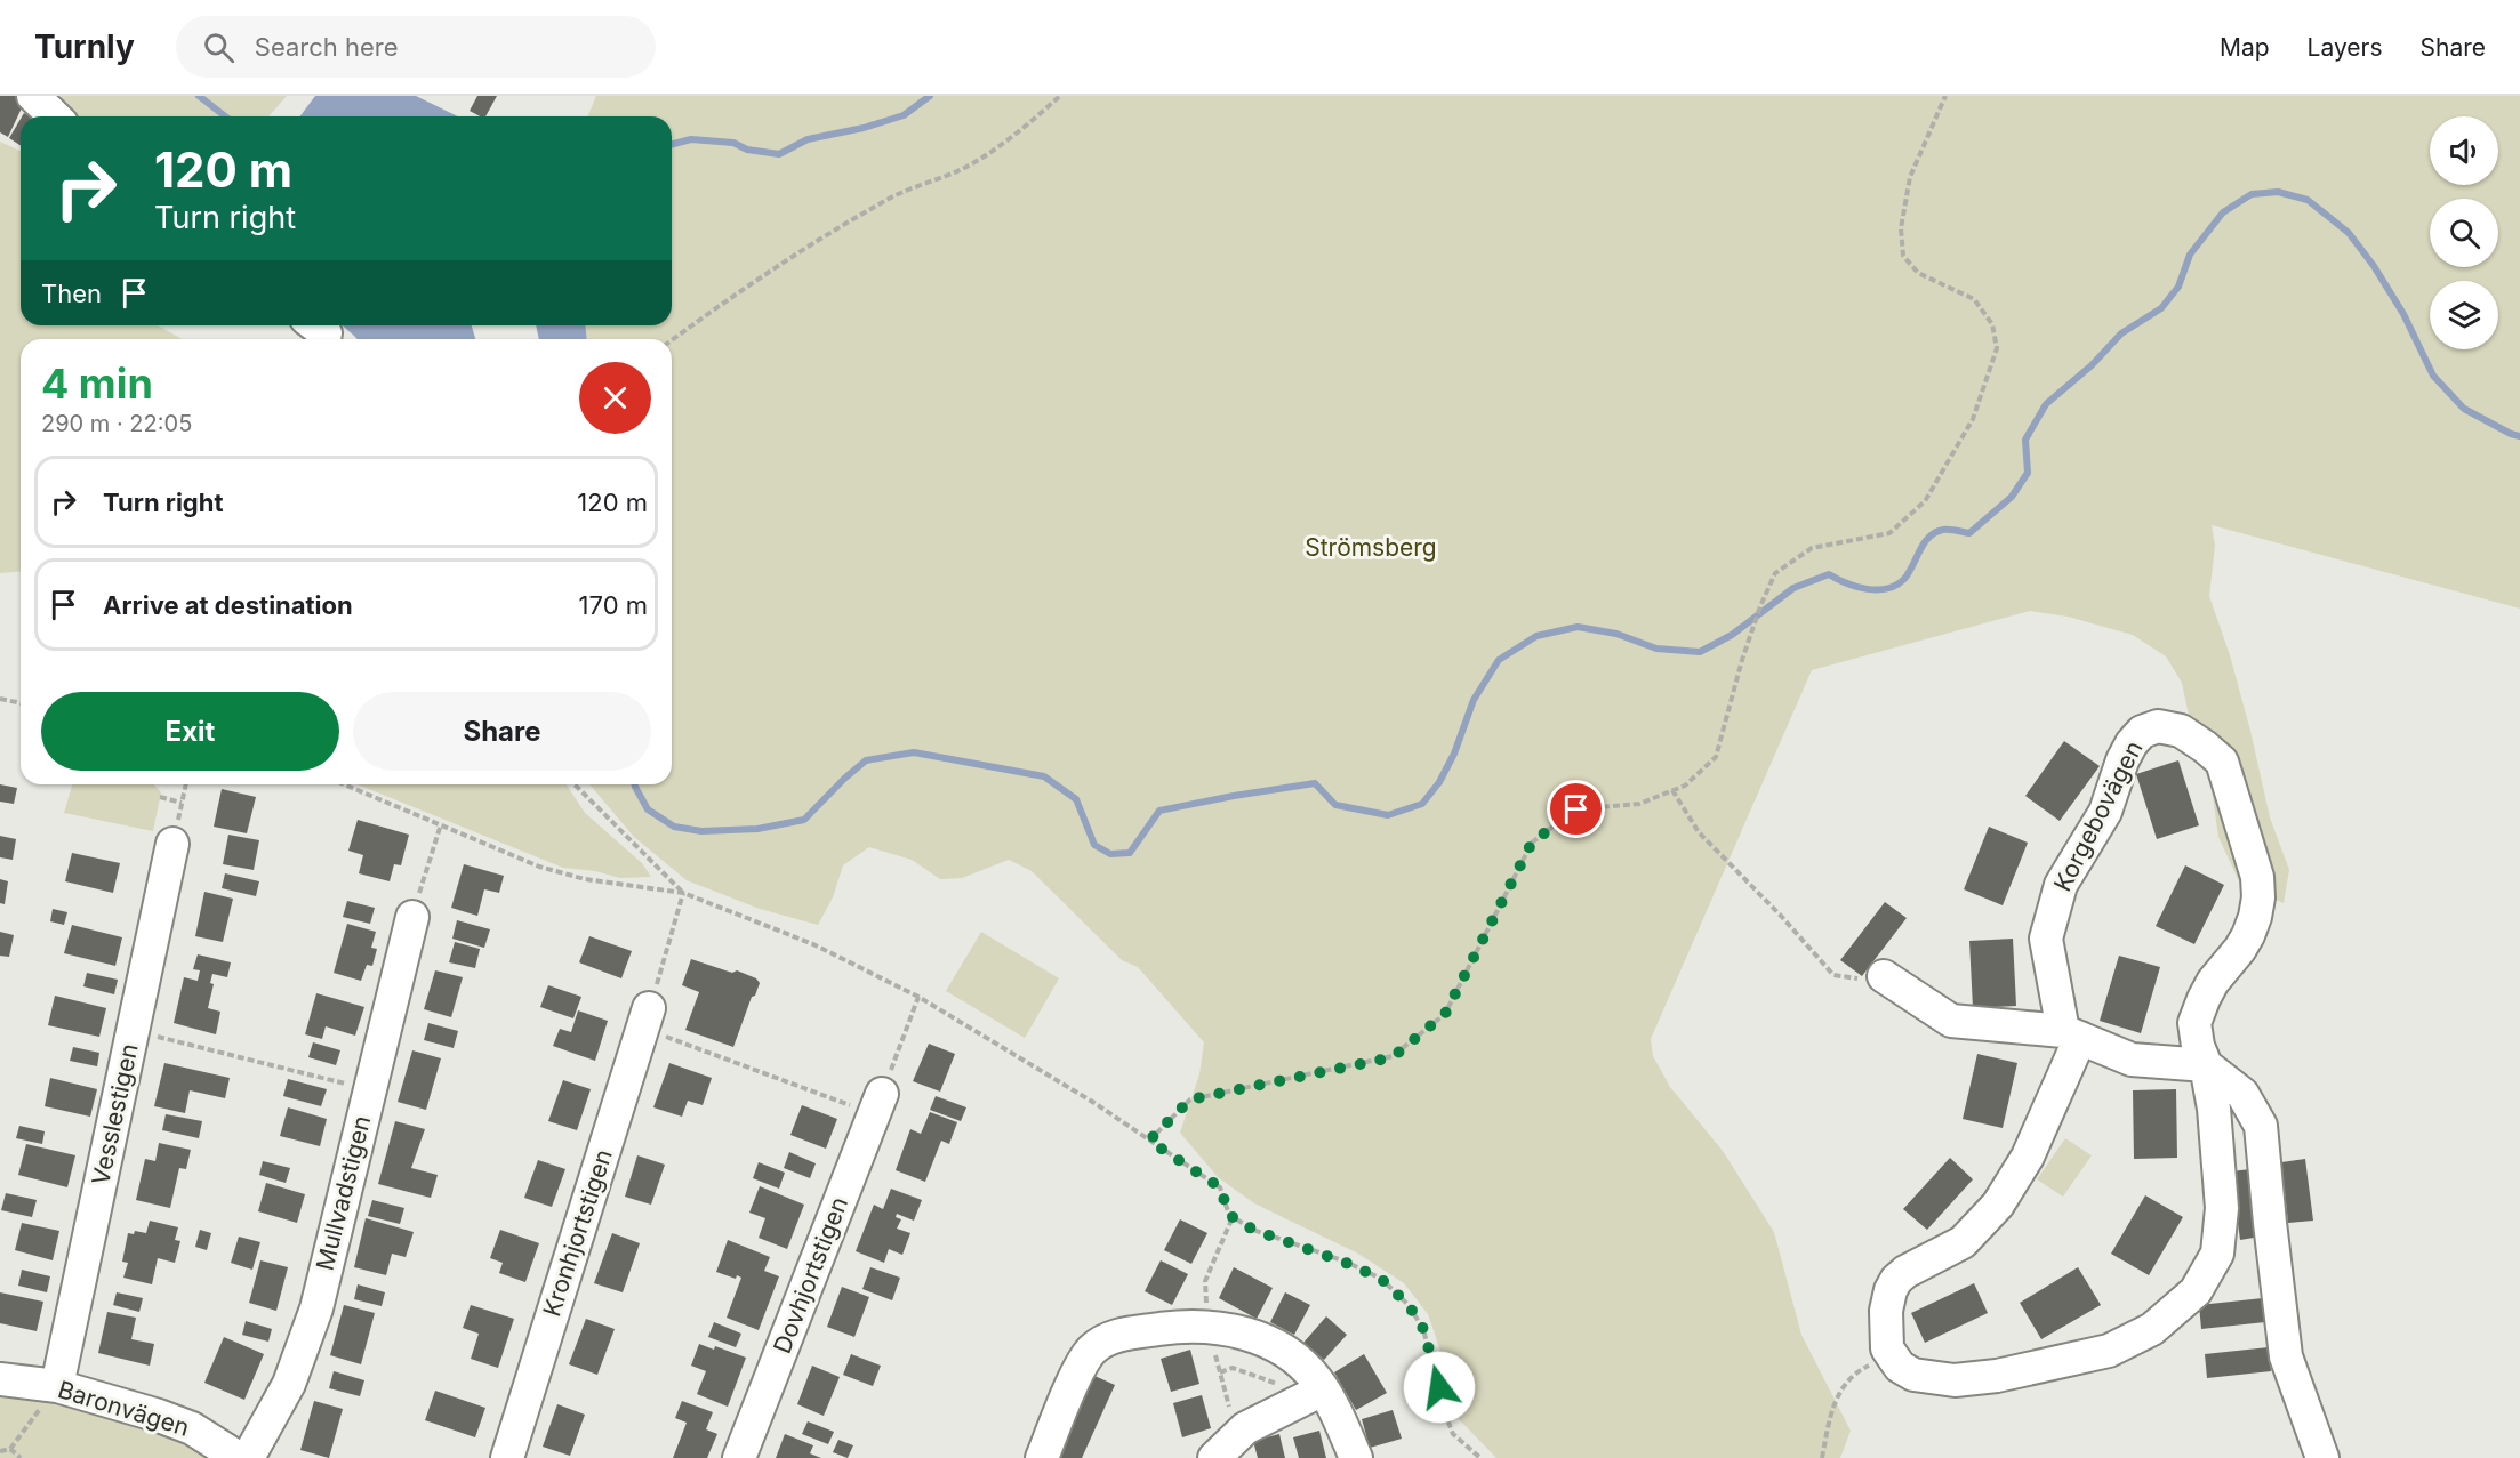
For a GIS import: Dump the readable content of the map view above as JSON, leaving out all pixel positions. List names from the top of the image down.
{
  "streets": {
    "street": [
      "Korgebovägen",
      "Vesslestigen",
      "Mullvadstigen",
      "Kronhjortstigen",
      "Dovhjortstigen",
      "Baronvägen"
    ]
  },
  "crossings": [
    ["Vesslestigen", "Baronvägen"]
  ],
  "parks": ["Strömsberg"],
  "page": {
    "header": "Turnly",
    "search": "Search here",
    "nav": ["Map", "Layers", "Share"],
    "turn": ["120 m", "Turn right"],
    "then": "Then",
    "heading": ["4 min", "290 m · 22:05"],
    "list": [
      {
        "name": "Turn right",
        "value": "120 m"
      },
      {
        "name": "Arrive at destination",
        "value": "170 m"
      }
    ],
    "buttons": ["Exit", "Share"]
  }
}
